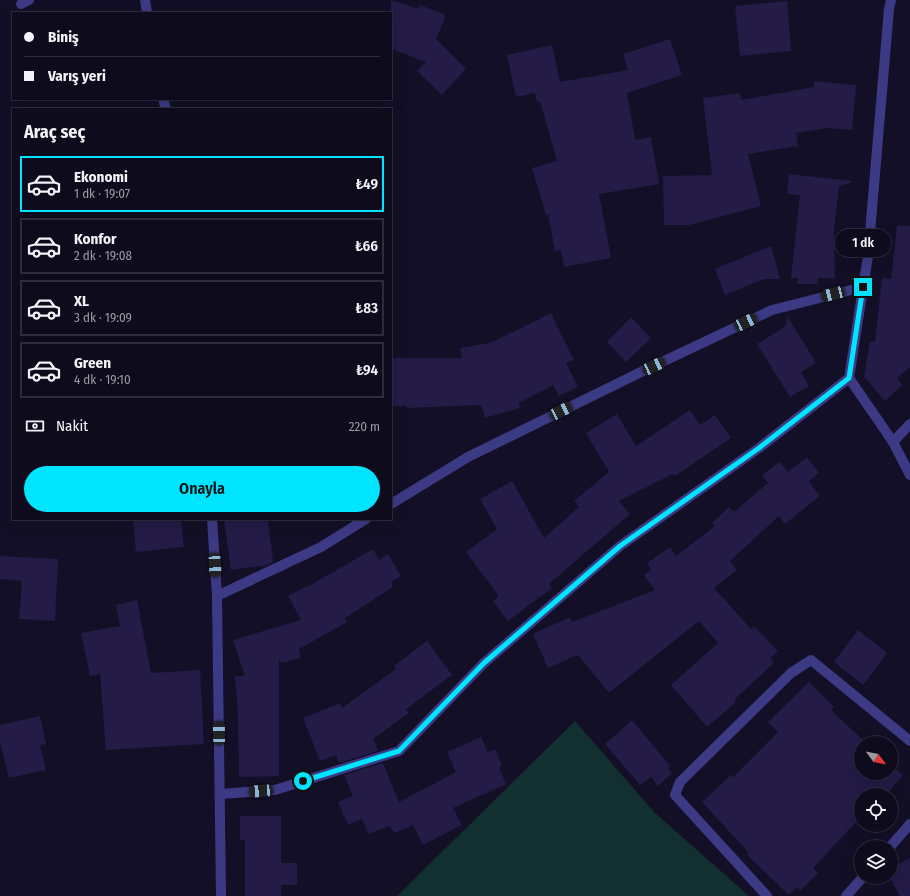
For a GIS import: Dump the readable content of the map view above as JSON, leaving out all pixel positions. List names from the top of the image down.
{
  "north": "bottom right",
  "page": {
    "banner": ["Biniş", "Varış yeri"],
    "heading": "Araç seç",
    "list": [
      {
        "name": "Ekonomi",
        "note": "1 dk · 19:07",
        "value": "₺49"
      },
      {
        "name": "Konfor",
        "note": "2 dk · 19:08",
        "value": "₺66"
      },
      {
        "name": "XL",
        "note": "3 dk · 19:09",
        "value": "₺83"
      },
      {
        "name": "Green",
        "note": "4 dk · 19:10",
        "value": "₺94"
      }
    ],
    "bubble": "1 dk",
    "pay": ["Nakit", "220 m"],
    "buttons": "Onayla"
  }
}
